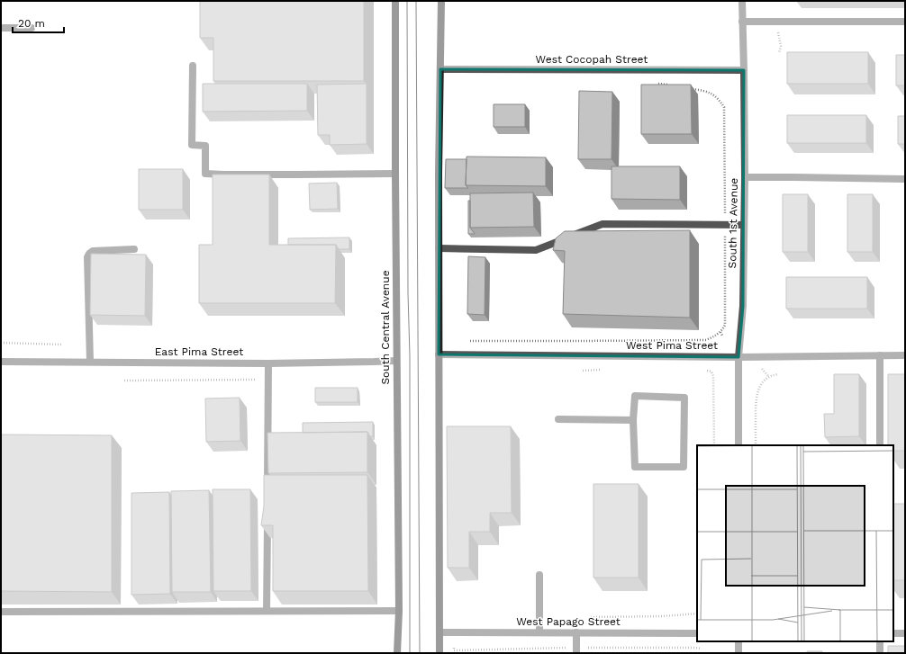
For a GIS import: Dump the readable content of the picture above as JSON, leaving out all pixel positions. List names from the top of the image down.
{
  "streets": {
    "main road": ["South Central Avenue"],
    "street": [
      "West Cocopah Street",
      "South 1st Avenue",
      "West Pima Street",
      "East Pima Street",
      "West Papago Street"
    ]
  },
  "crossings": [
    ["West Cocopah Street", "South 1st Avenue"],
    ["South 1st Avenue", "West Pima Street"],
    ["South Central Avenue", "East Pima Street"]
  ],
  "scale_bar": "20 m"
}
